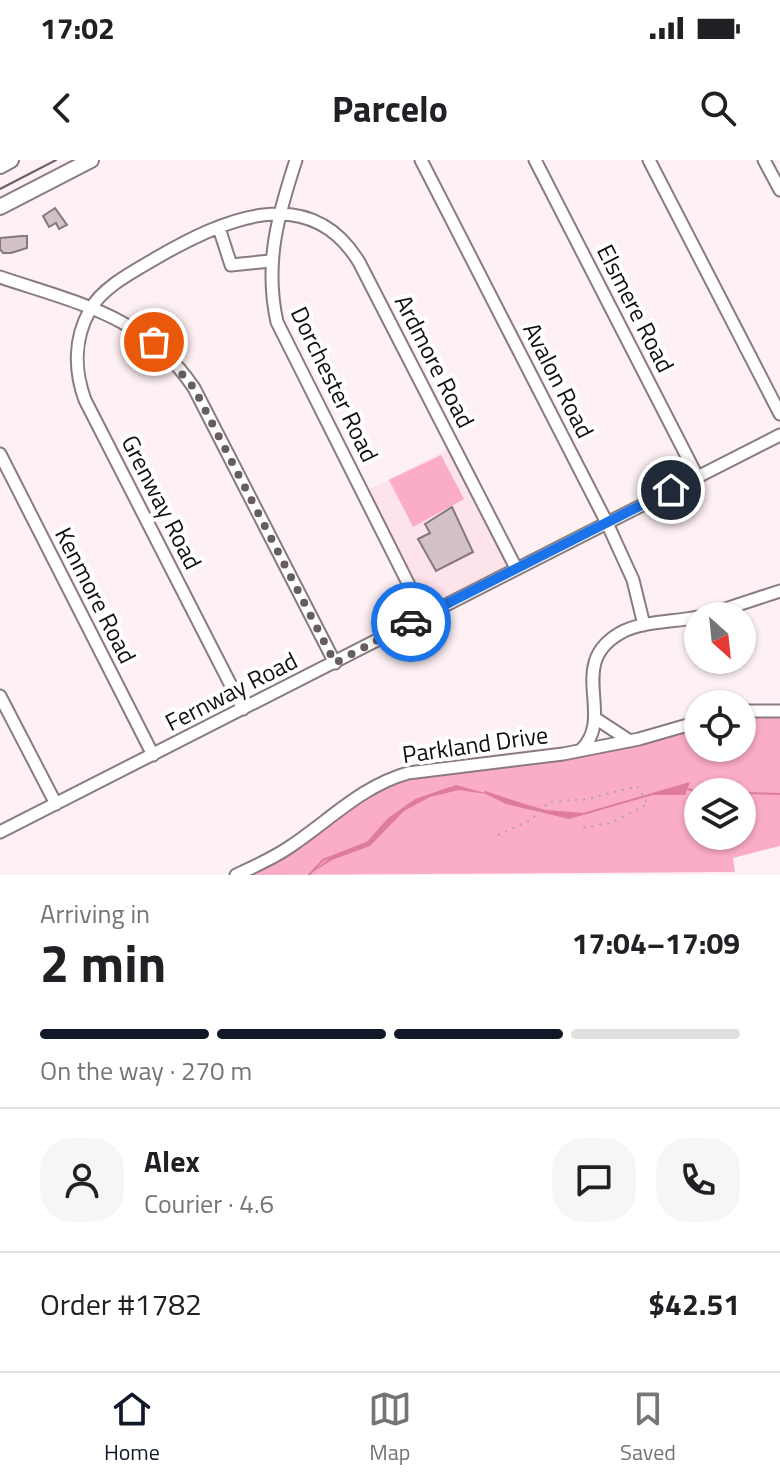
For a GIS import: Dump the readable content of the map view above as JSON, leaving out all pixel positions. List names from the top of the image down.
{
  "streets": {
    "street": [
      "Elsmere Road",
      "Ardmore Road",
      "Avalon Road",
      "Dorchester Road",
      "Grenway Road",
      "Kenmore Road",
      "Fernway Road",
      "Parkland Drive"
    ]
  },
  "crossings": [
    ["Elsmere Road", "Fernway Road"],
    ["Ardmore Road", "Dorchester Road"],
    ["Ardmore Road", "Fernway Road"],
    ["Avalon Road", "Fernway Road"],
    ["Dorchester Road", "Fernway Road"],
    ["Grenway Road", "Fernway Road"],
    ["Kenmore Road", "Fernway Road"]
  ],
  "north": "bottom right",
  "page": {
    "status": "17:02",
    "header": "Parcelo",
    "heading": ["2 min", "Arriving in", "17:04–17:09"],
    "panel": [
      "Alex",
      "Courier · 4.6",
      "Order #1782",
      "$42.51"
    ],
    "bar": "On the way · 270 m",
    "tabs": ["Home", "Map", "Saved"]
  }
}
